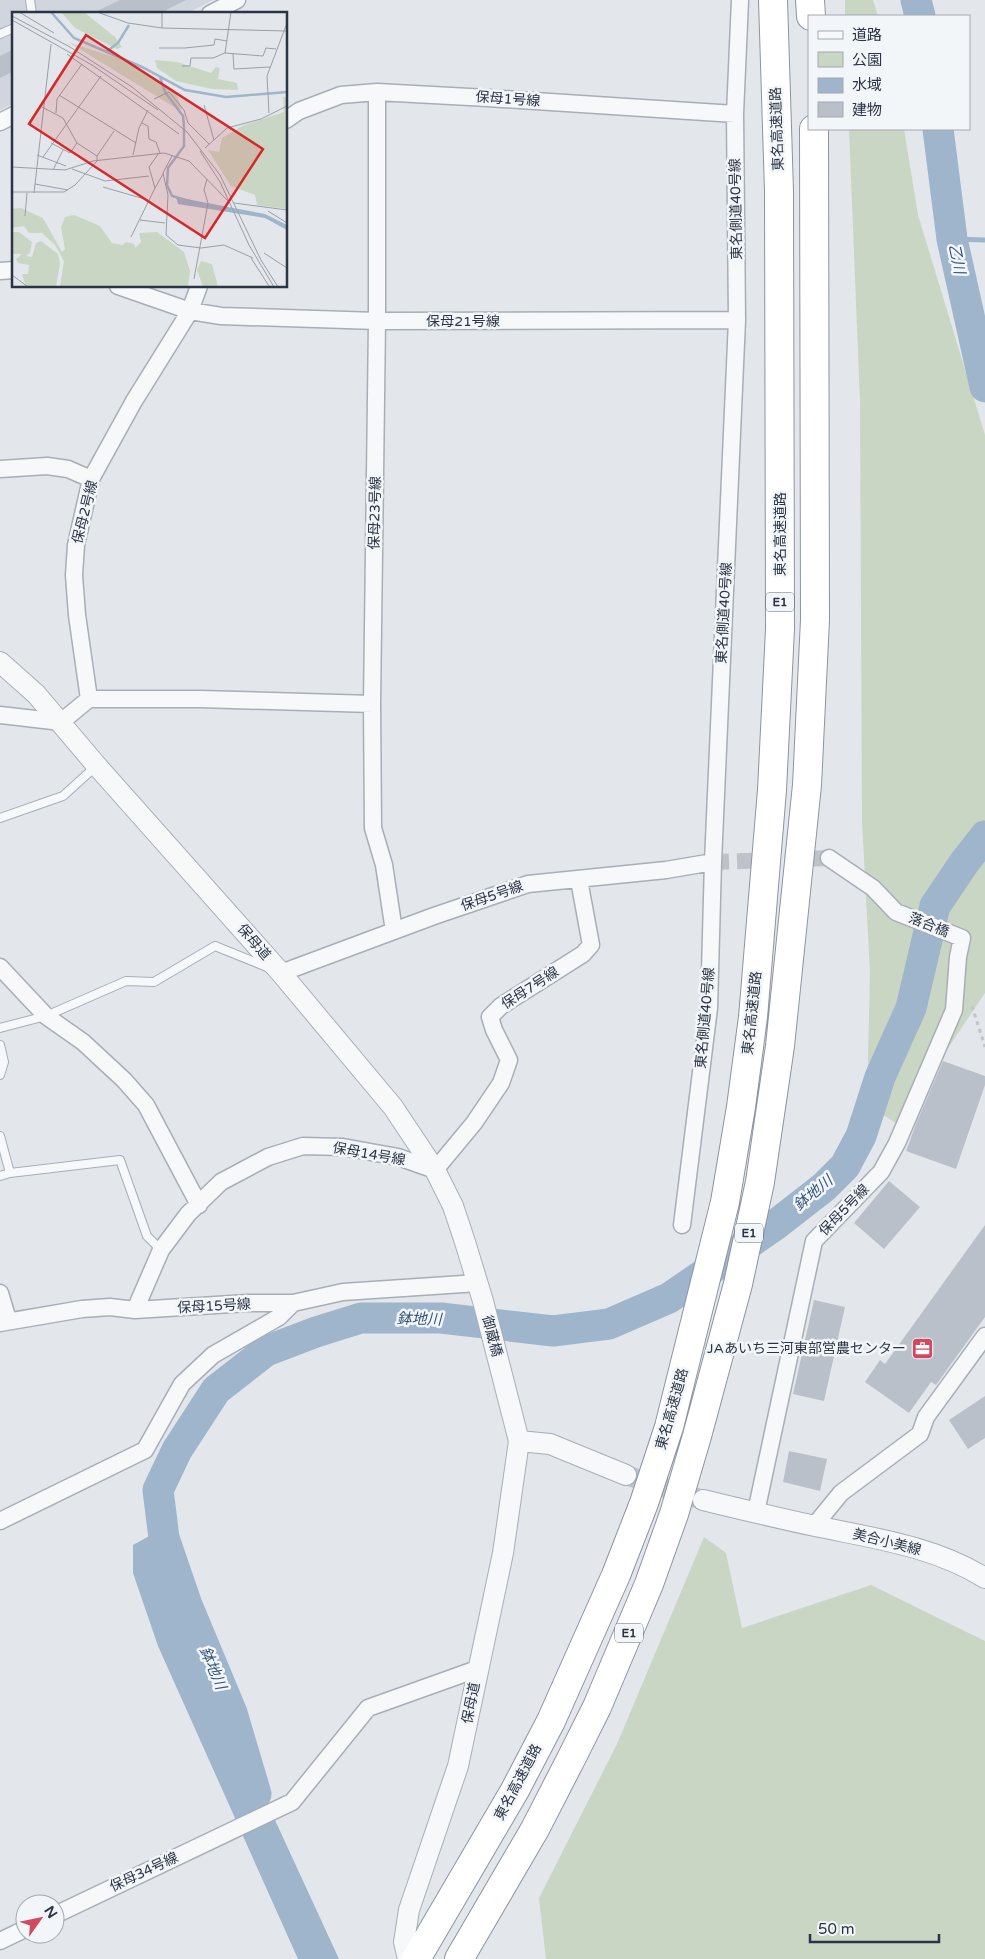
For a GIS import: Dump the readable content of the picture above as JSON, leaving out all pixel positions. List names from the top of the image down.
{
  "streets": {
    "highway": ["東名高速道路", "E1"],
    "street": [
      "保母1号線",
      "東名側道40号線",
      "保母21号線",
      "保母2号線",
      "保母23号線",
      "保母5号線",
      "落合橋",
      "保母道",
      "保母7号線",
      "保母14号線",
      "保母15号線",
      "御蔵橋",
      "美合小美線",
      "保母34号線"
    ]
  },
  "crossings": [
    ["保母1号線", "東名側道40号線"],
    ["保母1号線", "保母23号線"],
    ["東名側道40号線", "保母21号線"],
    ["東名側道40号線", "保母5号線"],
    ["保母21号線", "保母2号線"],
    ["保母21号線", "保母23号線"],
    ["保母23号線", "保母5号線"],
    ["保母5号線", "落合橋"],
    ["保母5号線", "保母道"],
    ["保母5号線", "保母7号線"],
    ["保母5号線", "美合小美線"],
    ["保母道", "保母7号線"],
    ["保母道", "保母14号線"],
    ["保母道", "保母15号線"],
    ["保母道", "御蔵橋"],
    ["保母道", "保母34号線"],
    ["保母7号線", "保母14号線"],
    ["保母14号線", "保母15号線"],
    ["保母15号線", "御蔵橋"]
  ],
  "water": ["乙川", "鉢地川"],
  "places": {
    "office": ["JAあいち三河東部営農センター"]
  },
  "legend": [
    "道路",
    "公園",
    "水域",
    "建物"
  ],
  "scale_bar": "50 m",
  "north": "top right"
}
